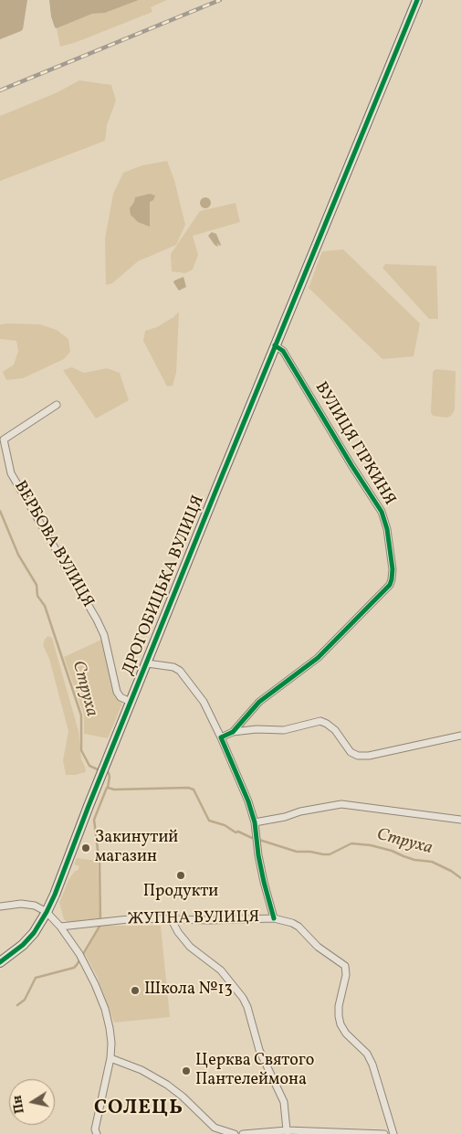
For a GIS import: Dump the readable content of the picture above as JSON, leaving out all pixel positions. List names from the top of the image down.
{
  "streets": {
    "street": [
      "ВУЛИЦЯ ГІРКИНЯ",
      "ВЕРБОВА ВУЛИЦЯ",
      "ДРОГОБИЦЬКА ВУЛИЦЯ",
      "ЖУПНА ВУЛИЦЯ"
    ]
  },
  "crossings": [
    ["ВУЛИЦЯ ГІРКИНЯ", "ДРОГОБИЦЬКА ВУЛИЦЯ"],
    ["ВЕРБОВА ВУЛИЦЯ", "ДРОГОБИЦЬКА ВУЛИЦЯ"]
  ],
  "districts": ["СОЛЕЦЬ"],
  "water": ["Струха"],
  "places": [
    "Закинутий магазин",
    "Продукти",
    "Школа №13",
    "Церква Святого Пантелеймона"
  ],
  "north": "left"
}
